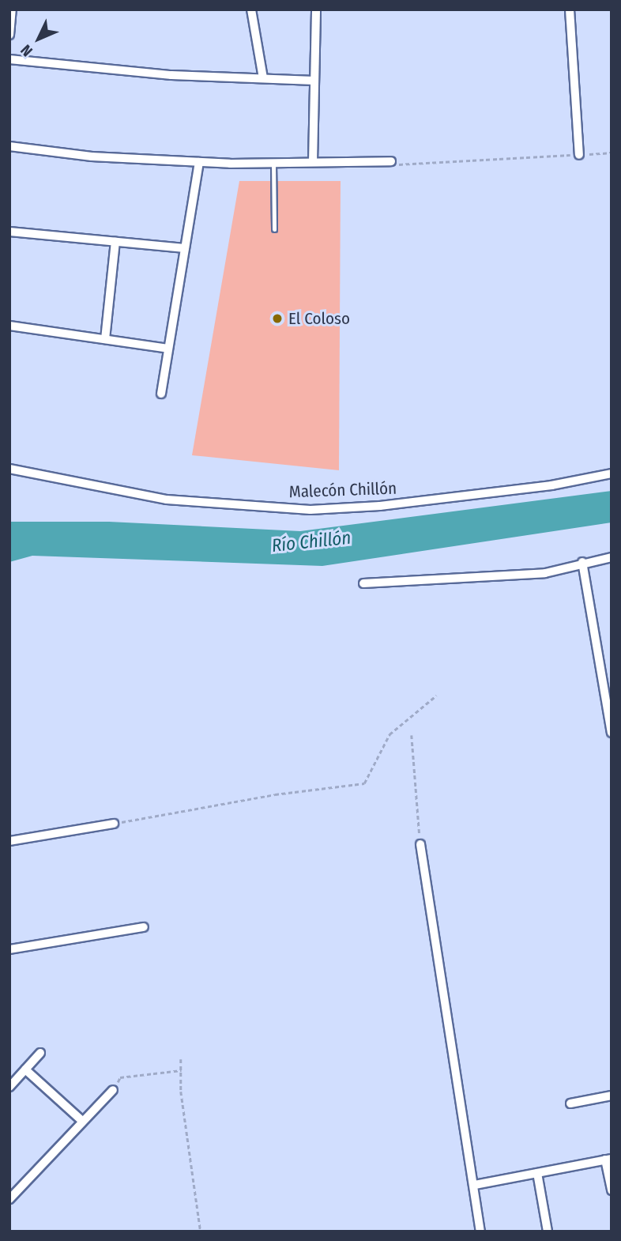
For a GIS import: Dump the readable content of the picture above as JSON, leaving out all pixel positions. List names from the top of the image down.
{
  "streets": {
    "street": ["Malecón Chillón"]
  },
  "water": ["Río Chillón"],
  "places": ["El Coloso"],
  "north": "bottom left"
}
